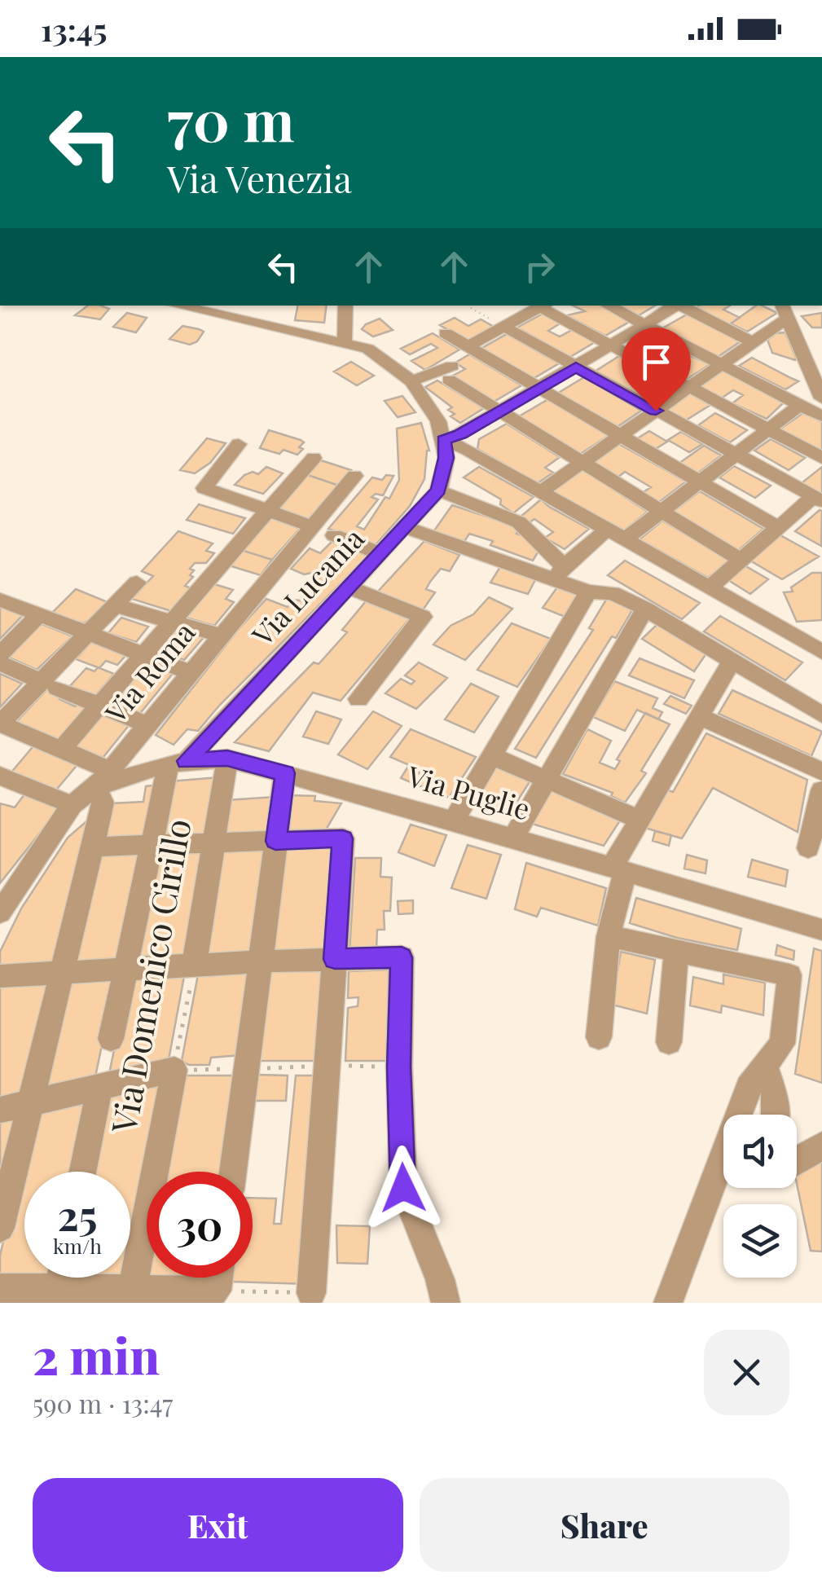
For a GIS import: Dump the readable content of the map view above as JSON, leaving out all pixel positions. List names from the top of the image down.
{
  "streets": {
    "street": [
      "Via Lucania",
      "Via Roma",
      "Via Puglie",
      "Via Domenico Cirillo"
    ]
  },
  "crossings": [
    ["Via Lucania", "Via Puglie"],
    ["Via Roma", "Via Puglie"],
    ["Via Puglie", "Via Domenico Cirillo"]
  ],
  "page": {
    "status": "13:45",
    "turn": ["70 m", "Via Venezia"],
    "speed": "25 km/h",
    "limit": "30",
    "heading": ["2 min", "590 m · 13:47"],
    "buttons": ["Exit", "Share"]
  }
}
